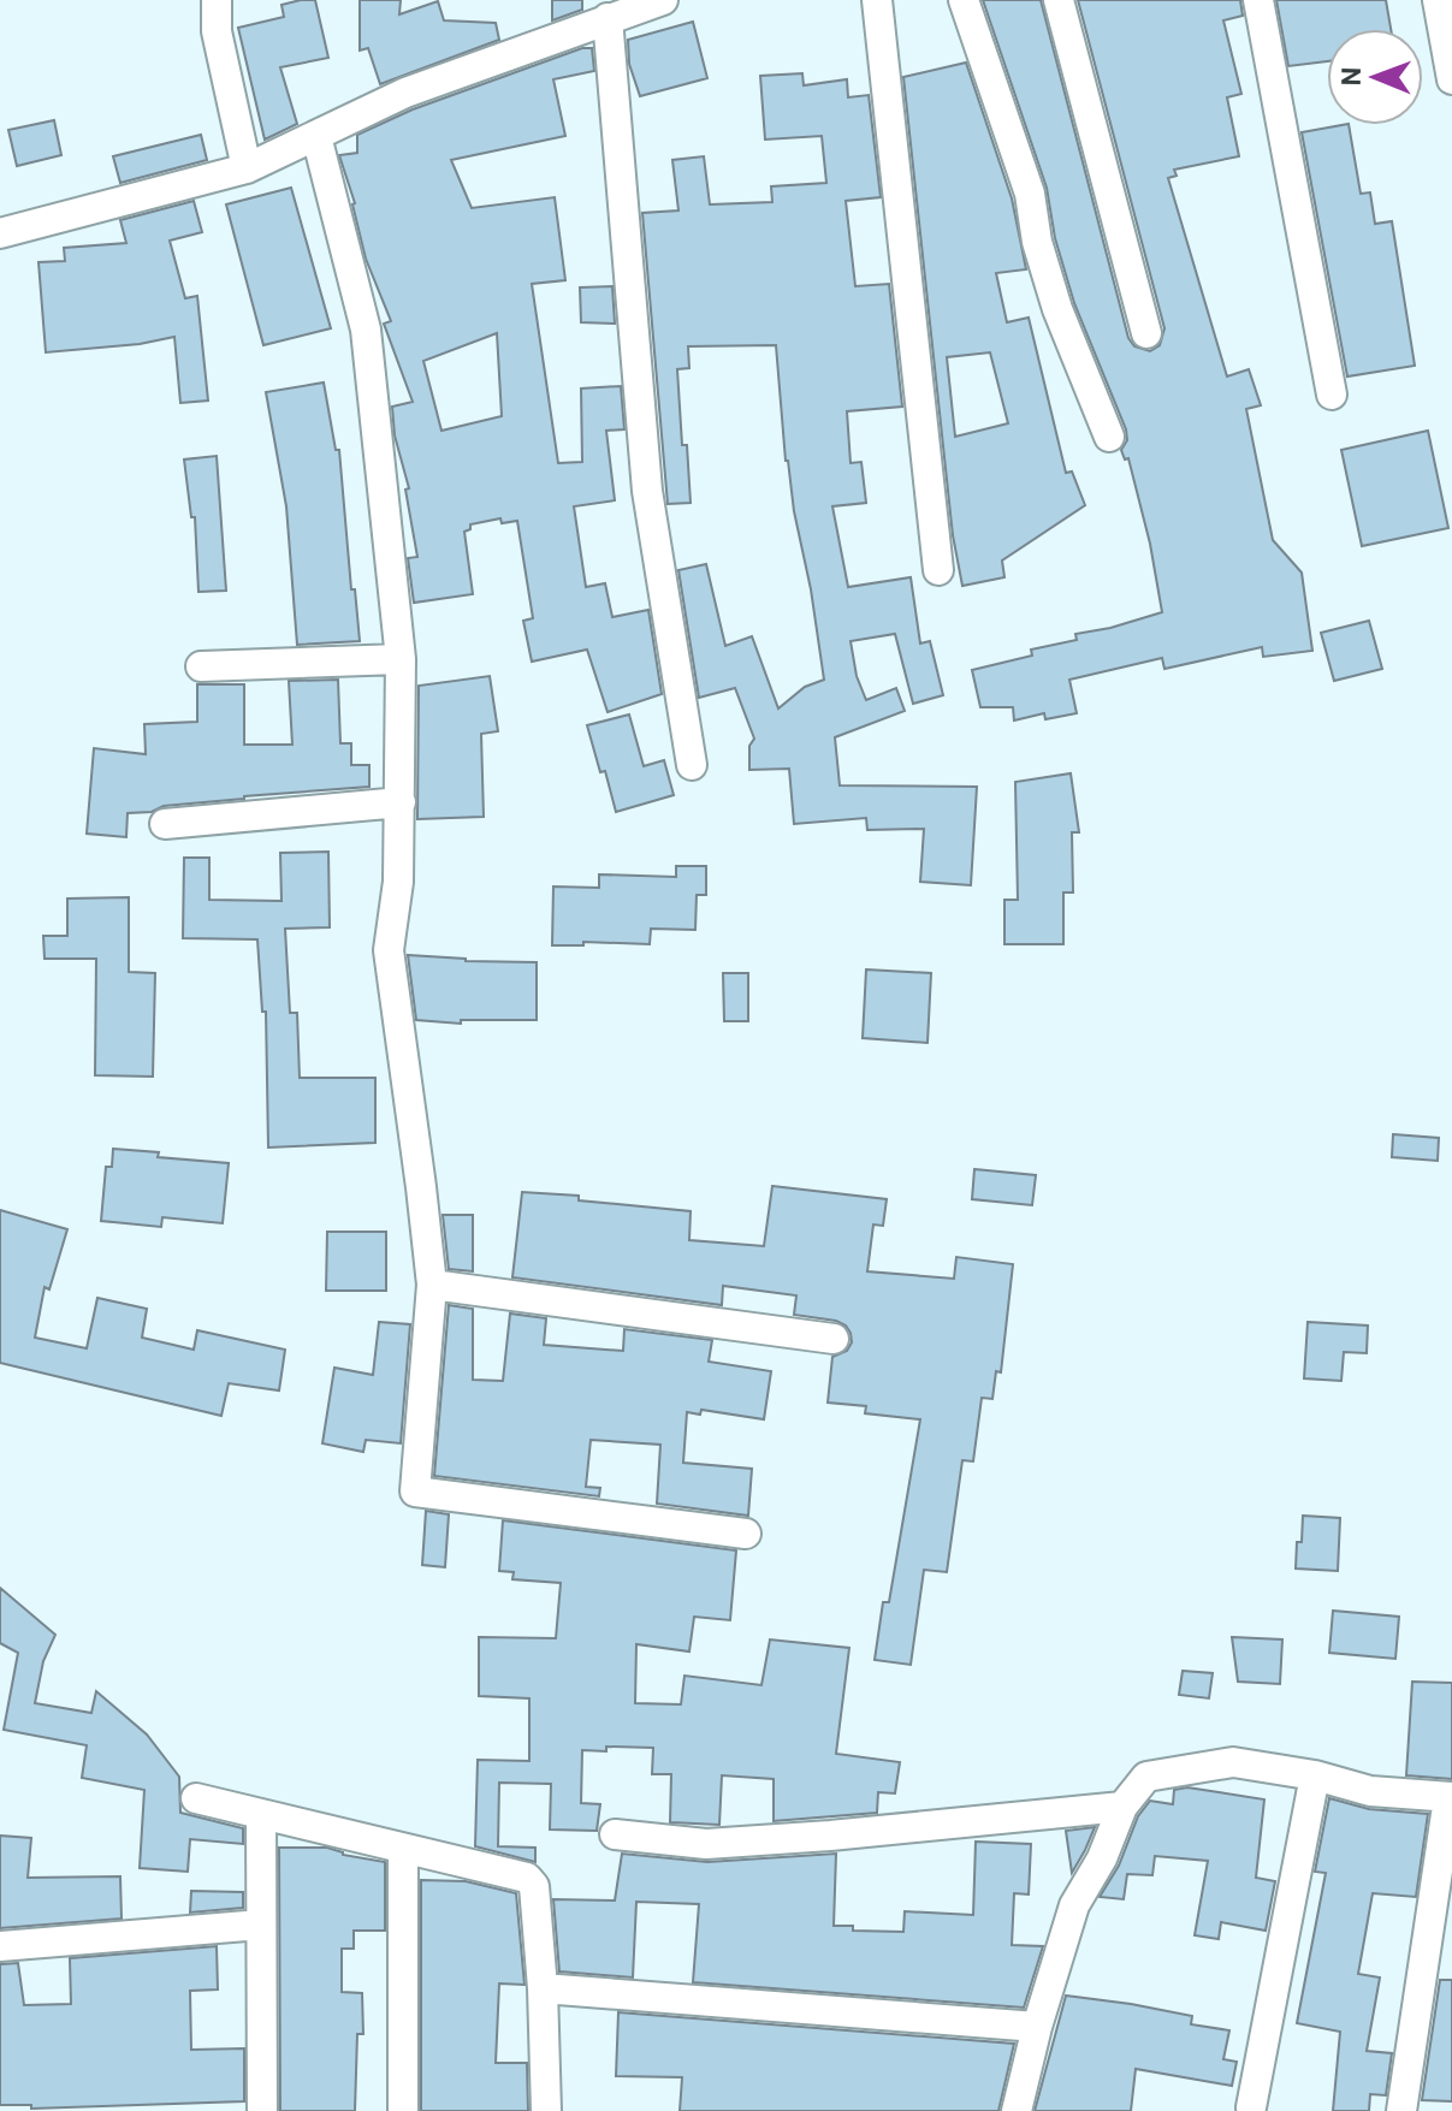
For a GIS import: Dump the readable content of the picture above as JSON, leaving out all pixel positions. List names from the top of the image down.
{
  "north": "left"
}
